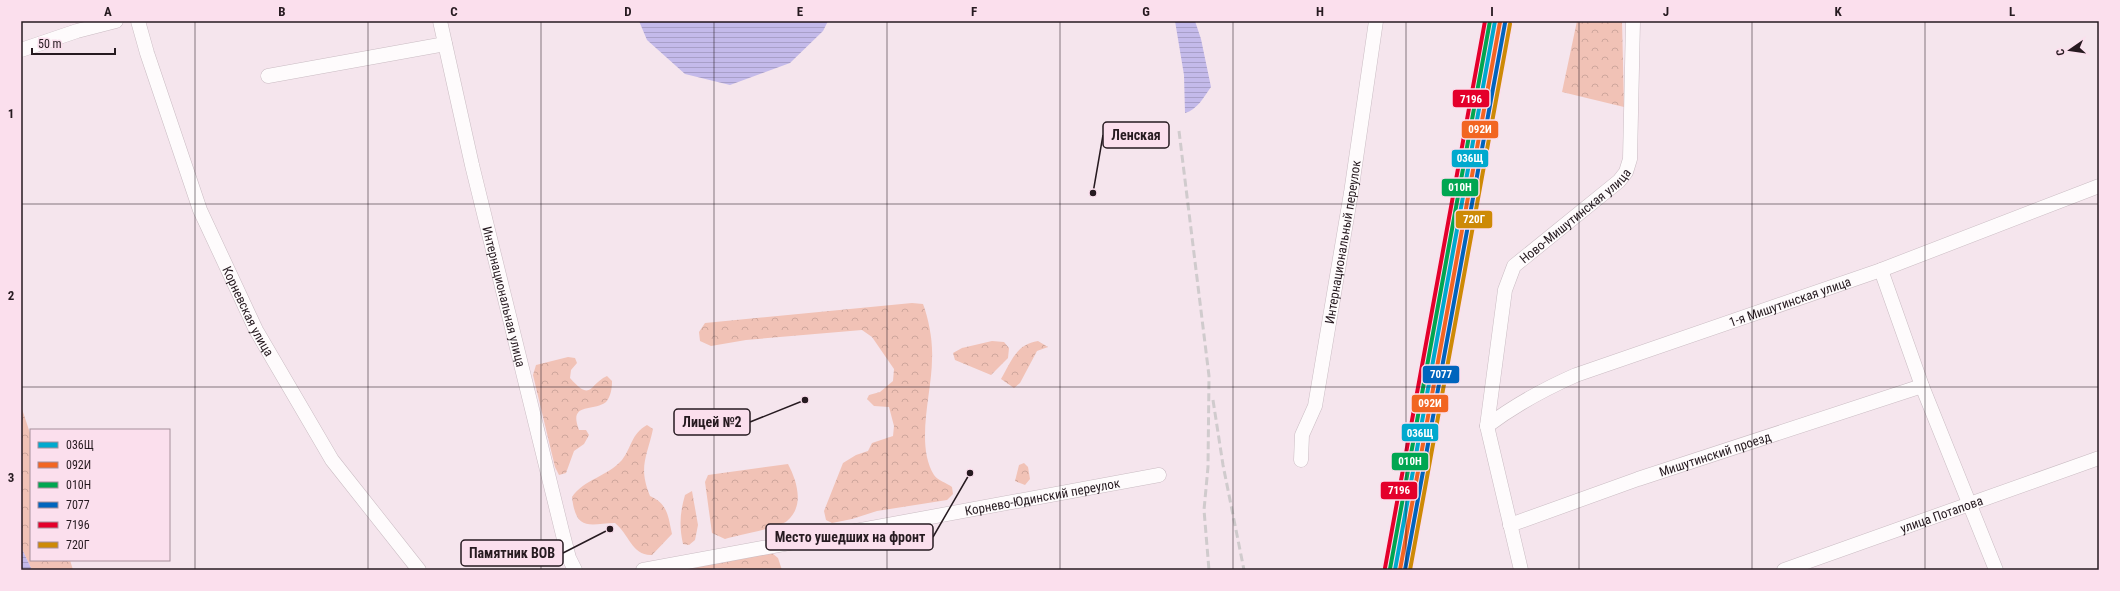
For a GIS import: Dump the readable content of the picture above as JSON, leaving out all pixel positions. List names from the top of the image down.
{
  "streets": {
    "street": [
      "Ново-Мишутинская улица",
      "Интернациональный переулок",
      "Интернациональная улица",
      "1-я Мишутинская улица",
      "Корневская улица",
      "Мишутинский проезд",
      "Корнево-Юдинский переулок",
      "улица Потапова"
    ]
  },
  "crossings": [
    ["Ново-Мишутинская улица", "1-я Мишутинская улица"]
  ],
  "places": [
    "Ленская",
    "Лицей №2",
    "Место ушедших на фронт",
    "Памятник ВОВ"
  ],
  "lines": [
    "transit line 036Щ",
    "transit line 010Н",
    "transit line 7196",
    "transit line 092И",
    "transit line 7077",
    "transit line 720Г"
  ],
  "legend": [
    "036Щ",
    "092И",
    "010Н",
    "7077",
    "7196",
    "720Г"
  ],
  "scale_bar": "50 m",
  "north": "left",
  "grid": {
    "columns": [
      "A",
      "B",
      "C",
      "D",
      "E",
      "F",
      "G",
      "H",
      "I",
      "J",
      "K",
      "L"
    ],
    "rows": ["1", "2", "3"]
  }
}
